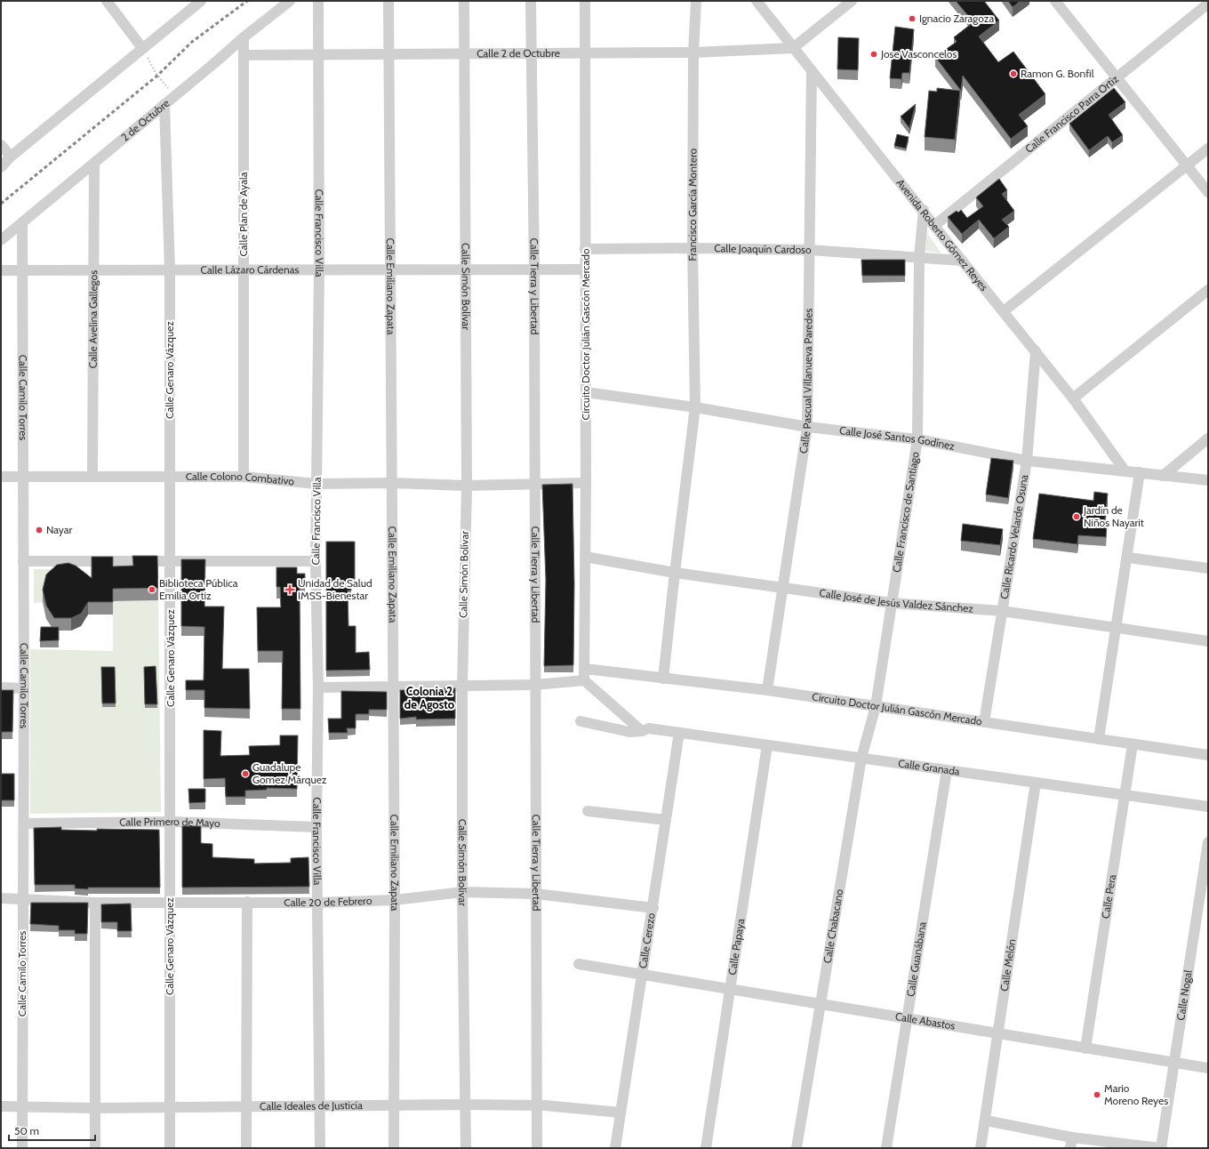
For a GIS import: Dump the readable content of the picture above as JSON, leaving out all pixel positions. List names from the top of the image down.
{
  "streets": {
    "street": [
      "Calle 2 de Octubre",
      "Calle Francisco Parra Ortiz",
      "2 de Octubre",
      "Francisco García Montero",
      "Calle Plan de Ayala",
      "Calle Francisco Villa",
      "Avenida Roberto Gómez Reyes",
      "Calle Joaquín Cardoso",
      "Calle Lázaro Cárdenas",
      "Calle Emiliano Zapata",
      "Calle Simón Bolívar",
      "Calle Tierra y Libertad",
      "Calle Avelina Gallegos",
      "Circuito Doctor Julián Gascón Mercado",
      "Calle Genaro Vázquez",
      "Calle Pascual Villanueva Paredes",
      "Calle Camilo Torres",
      "Calle José Santos Godínez",
      "Calle Colono Combativo",
      "Calle Francisco de Santiago",
      "Calle Ricardo Velarde Osuna",
      "Calle José de Jesús Valdez Sánchez",
      "Calle Granada",
      "Calle Primero de Mayo",
      "Calle Pera",
      "Calle 20 de Febrero",
      "Calle Chabacano",
      "Calle Cerezo",
      "Calle Papaya",
      "Calle Guanábana",
      "Calle Melón",
      "Calle Nogal",
      "Calle Abastos",
      "Calle Ideales de Justicia"
    ]
  },
  "crossings": [
    ["Calle 2 de Octubre", "Francisco García Montero"],
    ["Calle 2 de Octubre", "Calle Plan de Ayala"],
    ["Calle 2 de Octubre", "Calle Francisco Villa"],
    ["Calle 2 de Octubre", "Avenida Roberto Gómez Reyes"],
    ["Calle 2 de Octubre", "Calle Emiliano Zapata"],
    ["Calle 2 de Octubre", "Calle Simón Bolívar"],
    ["Calle 2 de Octubre", "Calle Tierra y Libertad"],
    ["Calle 2 de Octubre", "Circuito Doctor Julián Gascón Mercado"],
    ["Calle Francisco Parra Ortiz", "Avenida Roberto Gómez Reyes"],
    ["2 de Octubre", "Calle Plan de Ayala"],
    ["2 de Octubre", "Calle Avelina Gallegos"],
    ["2 de Octubre", "Calle Genaro Vázquez"],
    ["2 de Octubre", "Calle Camilo Torres"],
    ["Francisco García Montero", "Calle Joaquín Cardoso"],
    ["Francisco García Montero", "Circuito Doctor Julián Gascón Mercado"],
    ["Francisco García Montero", "Calle José Santos Godínez"],
    ["Francisco García Montero", "Calle José de Jesús Valdez Sánchez"],
    ["Calle Plan de Ayala", "Calle Lázaro Cárdenas"],
    ["Calle Plan de Ayala", "Calle Colono Combativo"],
    ["Calle Francisco Villa", "Calle Lázaro Cárdenas"],
    ["Calle Francisco Villa", "Calle Colono Combativo"],
    ["Calle Francisco Villa", "Calle Primero de Mayo"],
    ["Calle Francisco Villa", "Calle 20 de Febrero"],
    ["Calle Francisco Villa", "Calle Ideales de Justicia"],
    ["Avenida Roberto Gómez Reyes", "Calle Joaquín Cardoso"],
    ["Avenida Roberto Gómez Reyes", "Calle Pascual Villanueva Paredes"],
    ["Avenida Roberto Gómez Reyes", "Calle José Santos Godínez"],
    ["Avenida Roberto Gómez Reyes", "Calle Francisco de Santiago"],
    ["Avenida Roberto Gómez Reyes", "Calle Ricardo Velarde Osuna"],
    ["Calle Joaquín Cardoso", "Circuito Doctor Julián Gascón Mercado"],
    ["Calle Joaquín Cardoso", "Calle Pascual Villanueva Paredes"],
    ["Calle Joaquín Cardoso", "Calle Francisco de Santiago"],
    ["Calle Lázaro Cárdenas", "Calle Emiliano Zapata"],
    ["Calle Lázaro Cárdenas", "Calle Simón Bolívar"],
    ["Calle Lázaro Cárdenas", "Calle Tierra y Libertad"],
    ["Calle Lázaro Cárdenas", "Calle Avelina Gallegos"],
    ["Calle Lázaro Cárdenas", "Circuito Doctor Julián Gascón Mercado"],
    ["Calle Lázaro Cárdenas", "Calle Genaro Vázquez"],
    ["Calle Lázaro Cárdenas", "Calle Camilo Torres"],
    ["Calle Emiliano Zapata", "Calle Colono Combativo"],
    ["Calle Emiliano Zapata", "Calle 20 de Febrero"],
    ["Calle Emiliano Zapata", "Calle Ideales de Justicia"],
    ["Calle Simón Bolívar", "Calle Colono Combativo"],
    ["Calle Simón Bolívar", "Calle 20 de Febrero"],
    ["Calle Simón Bolívar", "Calle Ideales de Justicia"],
    ["Calle Tierra y Libertad", "Calle Colono Combativo"],
    ["Calle Tierra y Libertad", "Calle 20 de Febrero"],
    ["Calle Tierra y Libertad", "Calle Ideales de Justicia"],
    ["Calle Avelina Gallegos", "Calle Colono Combativo"],
    ["Circuito Doctor Julián Gascón Mercado", "Calle Pascual Villanueva Paredes"],
    ["Circuito Doctor Julián Gascón Mercado", "Calle José Santos Godínez"],
    ["Circuito Doctor Julián Gascón Mercado", "Calle Colono Combativo"],
    ["Circuito Doctor Julián Gascón Mercado", "Calle Francisco de Santiago"],
    ["Circuito Doctor Julián Gascón Mercado", "Calle Ricardo Velarde Osuna"],
    ["Circuito Doctor Julián Gascón Mercado", "Calle José de Jesús Valdez Sánchez"],
    ["Circuito Doctor Julián Gascón Mercado", "Calle Pera"],
    ["Circuito Doctor Julián Gascón Mercado", "Calle Chabacano"],
    ["Calle Genaro Vázquez", "Calle Colono Combativo"],
    ["Calle Genaro Vázquez", "Calle Primero de Mayo"],
    ["Calle Genaro Vázquez", "Calle 20 de Febrero"],
    ["Calle Genaro Vázquez", "Calle Ideales de Justicia"],
    ["Calle Pascual Villanueva Paredes", "Calle José Santos Godínez"],
    ["Calle Pascual Villanueva Paredes", "Calle José de Jesús Valdez Sánchez"],
    ["Calle Camilo Torres", "Calle Colono Combativo"],
    ["Calle Camilo Torres", "Calle Primero de Mayo"],
    ["Calle Camilo Torres", "Calle 20 de Febrero"],
    ["Calle Camilo Torres", "Calle Ideales de Justicia"],
    ["Calle José Santos Godínez", "Calle Francisco de Santiago"],
    ["Calle José Santos Godínez", "Calle Ricardo Velarde Osuna"],
    ["Calle Francisco de Santiago", "Calle José de Jesús Valdez Sánchez"],
    ["Calle Francisco de Santiago", "Calle Chabacano"],
    ["Calle Ricardo Velarde Osuna", "Calle José de Jesús Valdez Sánchez"],
    ["Calle Granada", "Calle Pera"],
    ["Calle Granada", "Calle Chabacano"],
    ["Calle Granada", "Calle Cerezo"],
    ["Calle Granada", "Calle Papaya"],
    ["Calle Granada", "Calle Guanábana"],
    ["Calle Granada", "Calle Melón"],
    ["Calle Pera", "Calle Abastos"],
    ["Calle 20 de Febrero", "Calle Cerezo"],
    ["Calle Chabacano", "Calle Abastos"],
    ["Calle Cerezo", "Calle Abastos"],
    ["Calle Cerezo", "Calle Ideales de Justicia"],
    ["Calle Papaya", "Calle Abastos"],
    ["Calle Guanábana", "Calle Abastos"],
    ["Calle Melón", "Calle Abastos"],
    ["Calle Nogal", "Calle Abastos"]
  ],
  "districts": ["Colonia 2 de Agosto"],
  "places": {
    "other": [
      "Ignacio Zaragoza",
      "Jose Vasconcelos",
      "Ramon G. Bonfil",
      "Jardín de Niños Nayarit",
      "Nayar",
      "Biblioteca Pública Emilia Ortiz",
      "Guadalupe Gomez Márquez",
      "Mario Moreno Reyes"
    ],
    "health": ["Unidad de Salud IMSS-Bienestar"]
  },
  "scale_bar": "50 m"
}
